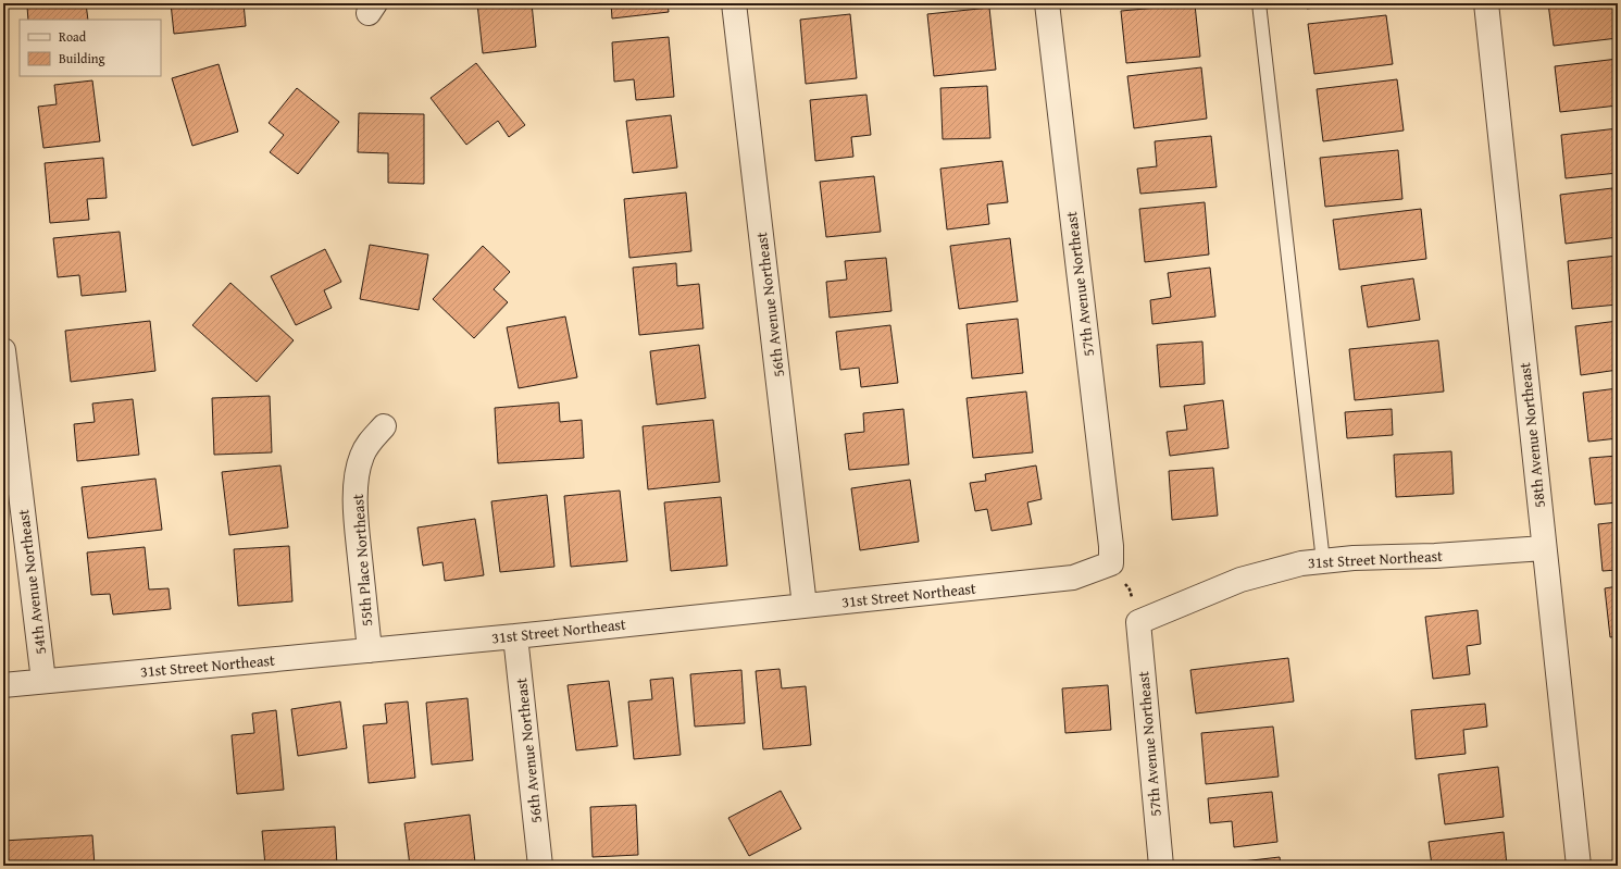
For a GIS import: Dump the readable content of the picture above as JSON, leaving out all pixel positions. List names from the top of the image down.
{
  "streets": {
    "street": [
      "57th Avenue Northeast",
      "56th Avenue Northeast",
      "58th Avenue Northeast",
      "31st Street Northeast",
      "55th Place Northeast",
      "54th Avenue Northeast"
    ]
  },
  "crossings": [
    ["57th Avenue Northeast", "31st Street Northeast"],
    ["56th Avenue Northeast", "31st Street Northeast"],
    ["58th Avenue Northeast", "31st Street Northeast"],
    ["31st Street Northeast", "55th Place Northeast"],
    ["31st Street Northeast", "54th Avenue Northeast"]
  ],
  "legend": ["Road", "Building"]
}
